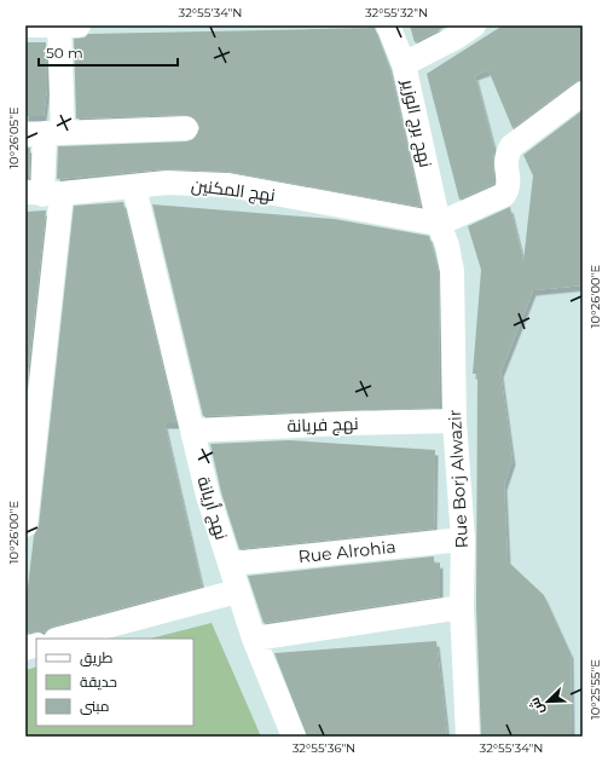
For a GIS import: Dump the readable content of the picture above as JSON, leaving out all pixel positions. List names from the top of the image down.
{
  "streets": {
    "street": [
      "نهج برج الوزير",
      "نهج المكنين",
      "نهج فريانة",
      "Rue Borj Alwazir",
      "نهج أريانة",
      "Rue Alrohia"
    ]
  },
  "crossings": [
    ["نهج برج الوزير", "نهج المكنين"],
    ["نهج برج الوزير", "Rue Borj Alwazir"],
    ["نهج المكنين", "Rue Borj Alwazir"],
    ["نهج المكنين", "نهج أريانة"],
    ["نهج فريانة", "Rue Borj Alwazir"],
    ["نهج فريانة", "نهج أريانة"],
    ["Rue Borj Alwazir", "Rue Alrohia"],
    ["نهج أريانة", "Rue Alrohia"]
  ],
  "legend": ["طريق", "حديقة", "مبنى"],
  "scale_bar": "50 m",
  "north": "bottom left",
  "coordinates": [
    "32°55'34\"N",
    "32°55'32\"N",
    "10°26'05\"E",
    "10°26'00\"E",
    "10°25'55\"E",
    "32°55'36\"N"
  ]
}
